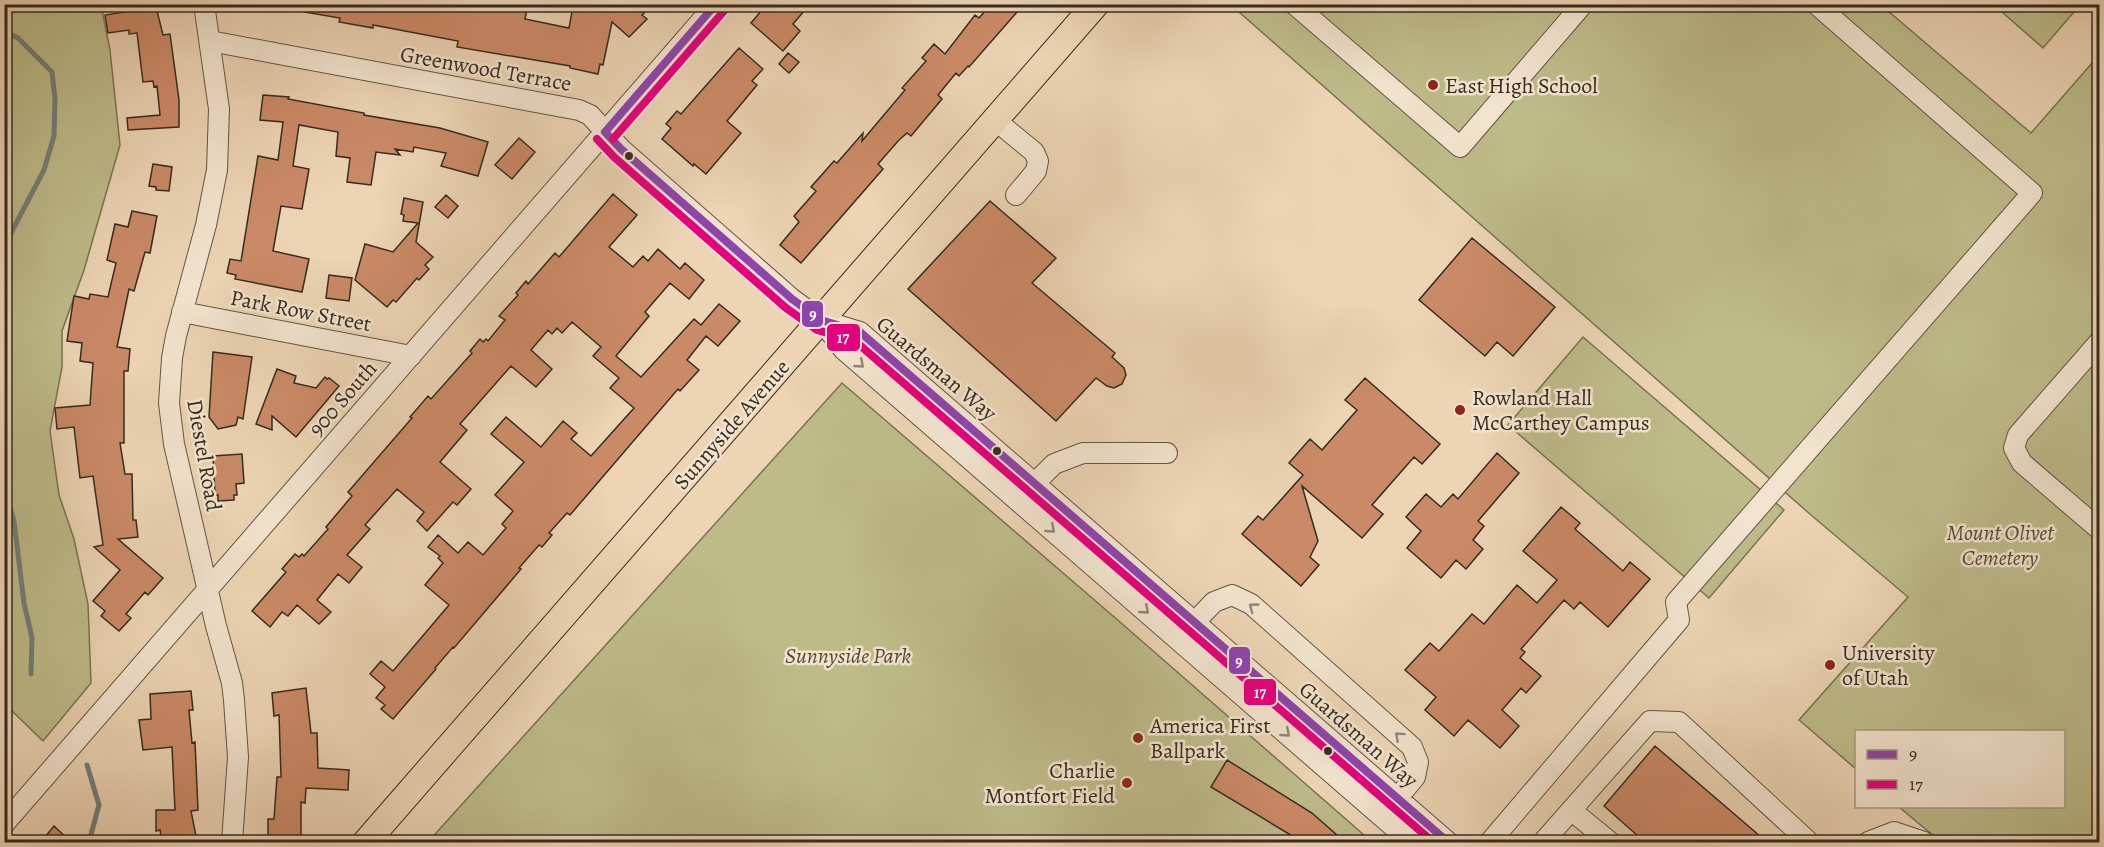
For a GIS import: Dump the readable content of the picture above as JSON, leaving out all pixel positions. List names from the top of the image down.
{
  "streets": {
    "main road": ["Sunnyside Avenue"],
    "street": [
      "Greenwood Terrace",
      "Park Row Street",
      "Guardsman Way",
      "900 South",
      "Diestel Road"
    ]
  },
  "crossings": [
    ["Greenwood Terrace", "Guardsman Way"],
    ["Greenwood Terrace", "900 South"],
    ["Greenwood Terrace", "Sunnyside Avenue"],
    ["Greenwood Terrace", "Diestel Road"],
    ["Park Row Street", "900 South"],
    ["Park Row Street", "Diestel Road"],
    ["Guardsman Way", "Sunnyside Avenue"],
    ["900 South", "Diestel Road"]
  ],
  "parks": ["Mount Olivet Cemetery", "Sunnyside Park"],
  "places": [
    "East High School",
    "Rowland Hall McCarthey Campus",
    "University of Utah",
    "America First Ballpark",
    "Charlie Montfort Field"
  ],
  "lines": ["transit line 9", "transit line 17"],
  "legend": ["9", "17"]
}
